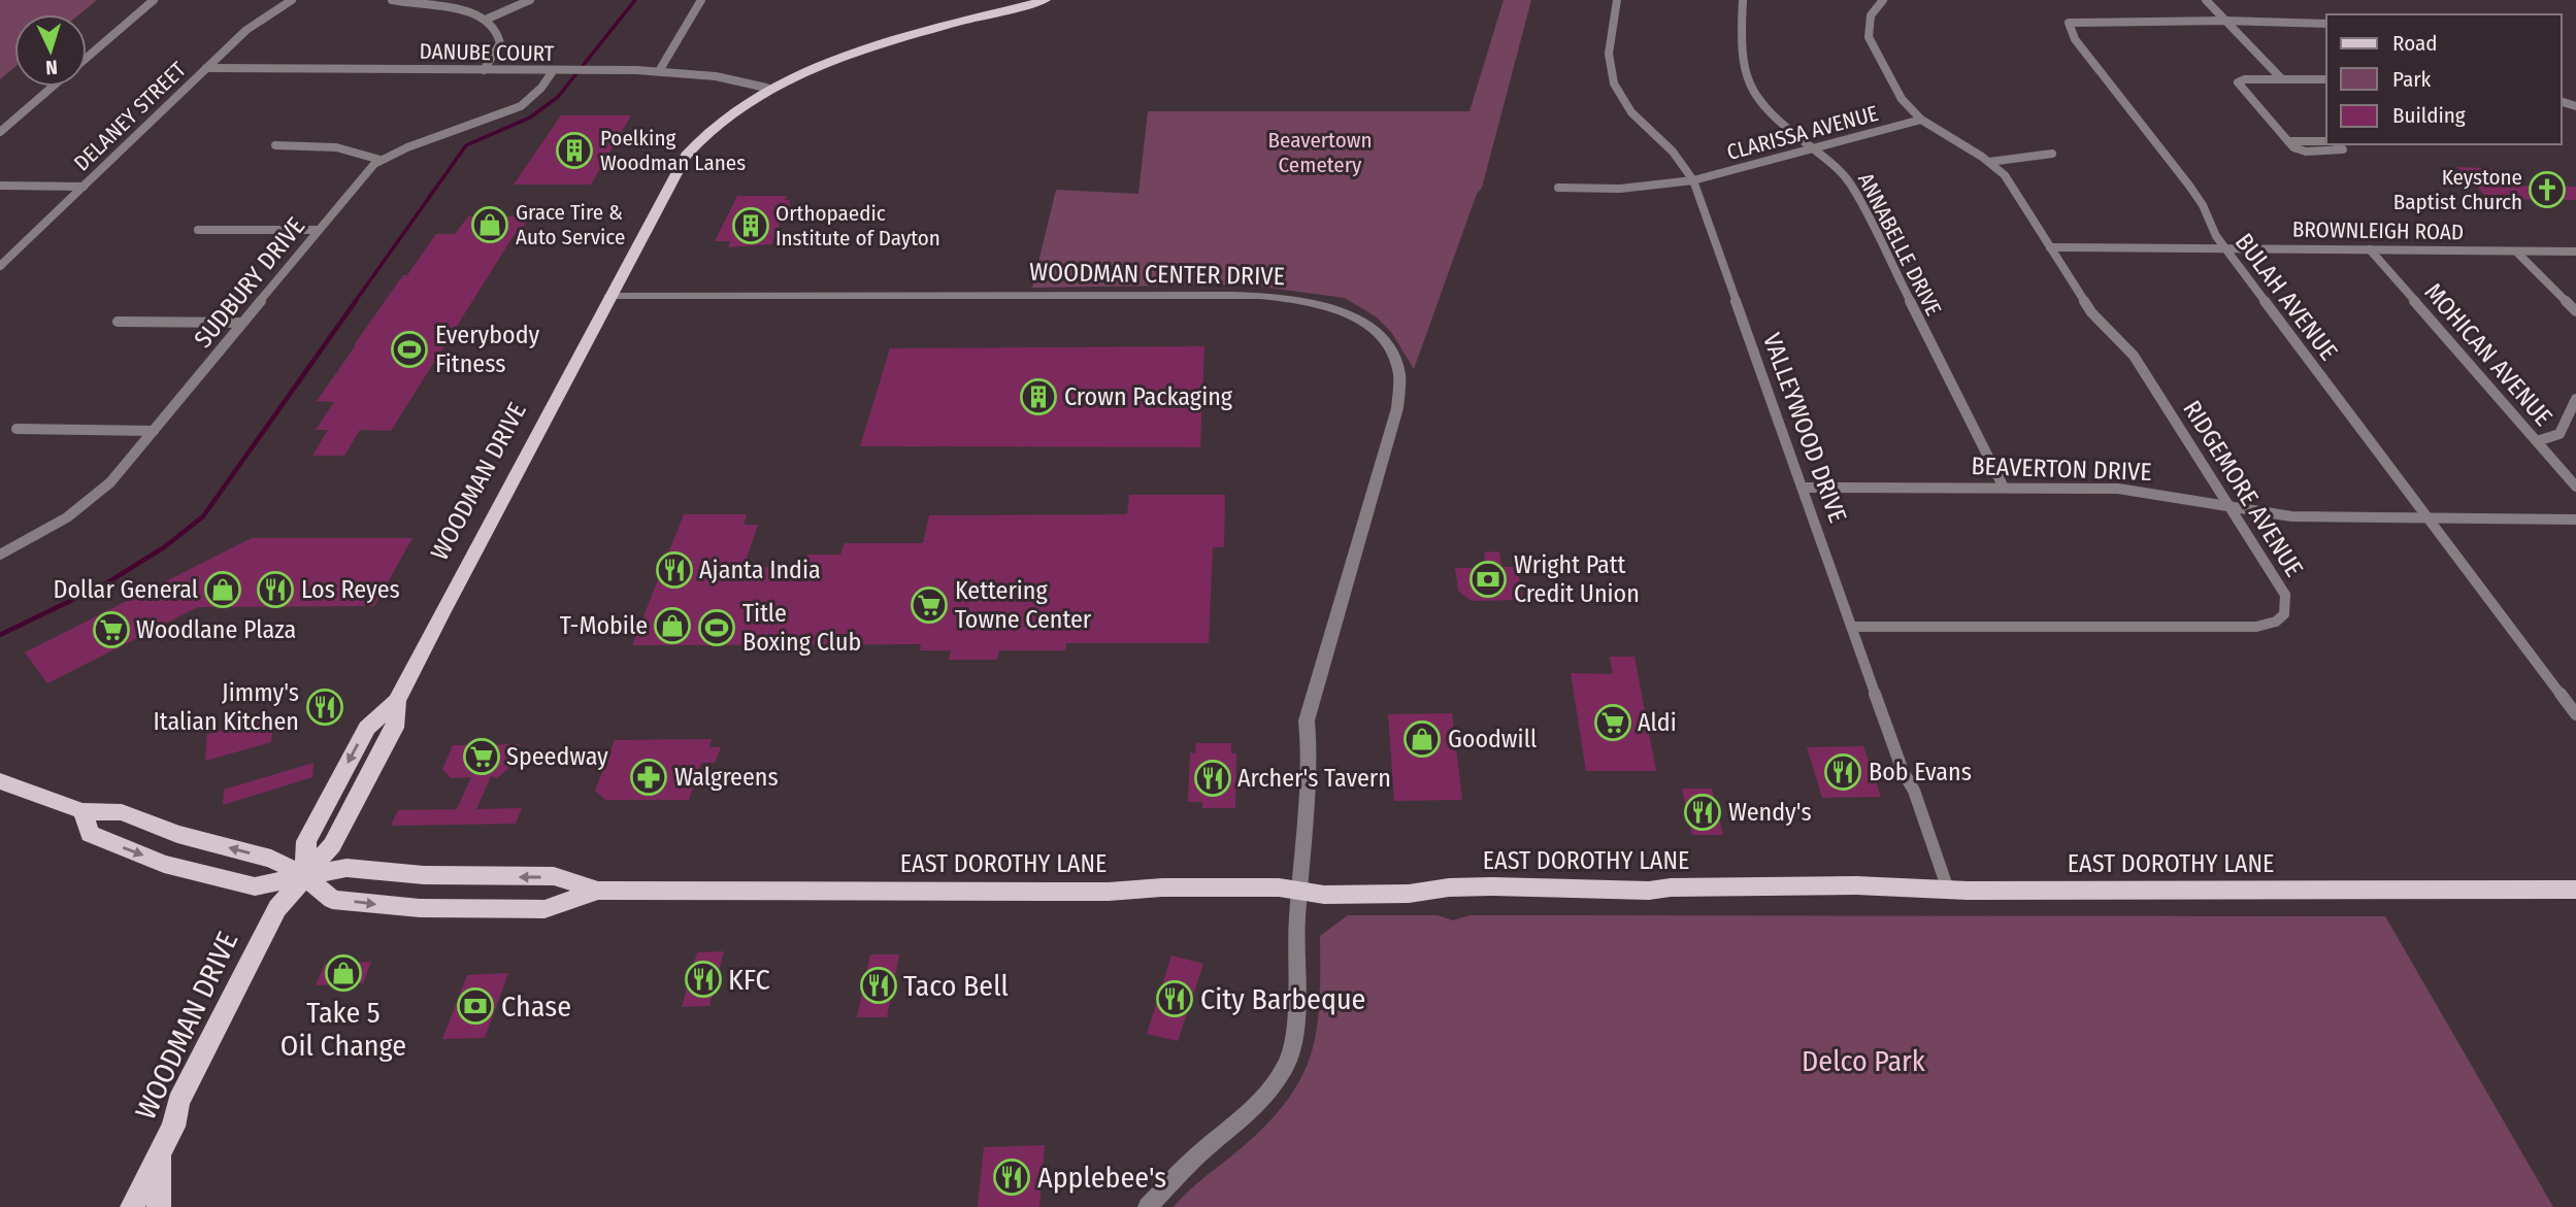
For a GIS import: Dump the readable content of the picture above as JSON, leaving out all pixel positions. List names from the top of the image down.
{
  "streets": {
    "main road": ["WOODMAN DRIVE", "EAST DOROTHY LANE"],
    "street": [
      "DANUBE COURT",
      "DELANEY STREET",
      "CLARISSA AVENUE",
      "BROWNLEIGH ROAD",
      "ANNABELLE DRIVE",
      "WOODMAN CENTER DRIVE",
      "SUDBURY DRIVE",
      "BULAH AVENUE",
      "MOHICAN AVENUE",
      "VALLEYWOOD DRIVE",
      "BEAVERTON DRIVE",
      "RIDGEMORE AVENUE"
    ]
  },
  "crossings": [
    ["DANUBE COURT", "DELANEY STREET"],
    ["DANUBE COURT", "SUDBURY DRIVE"],
    ["DANUBE COURT", "WOODMAN DRIVE"],
    ["CLARISSA AVENUE", "ANNABELLE DRIVE"],
    ["CLARISSA AVENUE", "VALLEYWOOD DRIVE"],
    ["CLARISSA AVENUE", "RIDGEMORE AVENUE"],
    ["BROWNLEIGH ROAD", "BULAH AVENUE"],
    ["BROWNLEIGH ROAD", "MOHICAN AVENUE"],
    ["BROWNLEIGH ROAD", "RIDGEMORE AVENUE"],
    ["ANNABELLE DRIVE", "BEAVERTON DRIVE"],
    ["WOODMAN CENTER DRIVE", "WOODMAN DRIVE"],
    ["WOODMAN CENTER DRIVE", "EAST DOROTHY LANE"],
    ["BULAH AVENUE", "BEAVERTON DRIVE"],
    ["VALLEYWOOD DRIVE", "BEAVERTON DRIVE"],
    ["VALLEYWOOD DRIVE", "RIDGEMORE AVENUE"],
    ["VALLEYWOOD DRIVE", "EAST DOROTHY LANE"],
    ["BEAVERTON DRIVE", "RIDGEMORE AVENUE"],
    ["WOODMAN DRIVE", "EAST DOROTHY LANE"]
  ],
  "parks": ["Beavertown Cemetery", "Delco Park"],
  "places": {
    "building": ["Poelking Woodman Lanes", "Orthopaedic Institute of Dayton", "Crown Packaging"],
    "church": ["Keystone Baptist Church"],
    "shop": [
      "Grace Tire & Auto Service",
      "Dollar General",
      "T-Mobile",
      "Goodwill",
      "Take 5 Oil Change"
    ],
    "sports": ["Everybody Fitness", "Title Boxing Club"],
    "restaurant": [
      "Ajanta India",
      "Los Reyes",
      "Jimmy's Italian Kitchen",
      "Bob Evans",
      "Archer's Tavern",
      "Wendy's",
      "KFC",
      "Taco Bell",
      "City Barbeque",
      "Applebee's"
    ],
    "bank": ["Wright Patt Credit Union", "Chase"],
    "supermarket": [
      "Kettering Towne Center",
      "Woodlane Plaza",
      "Aldi",
      "Speedway"
    ],
    "pharmacy": ["Walgreens"]
  },
  "legend": ["Road", "Park", "Building"],
  "north": "bottom"
}
